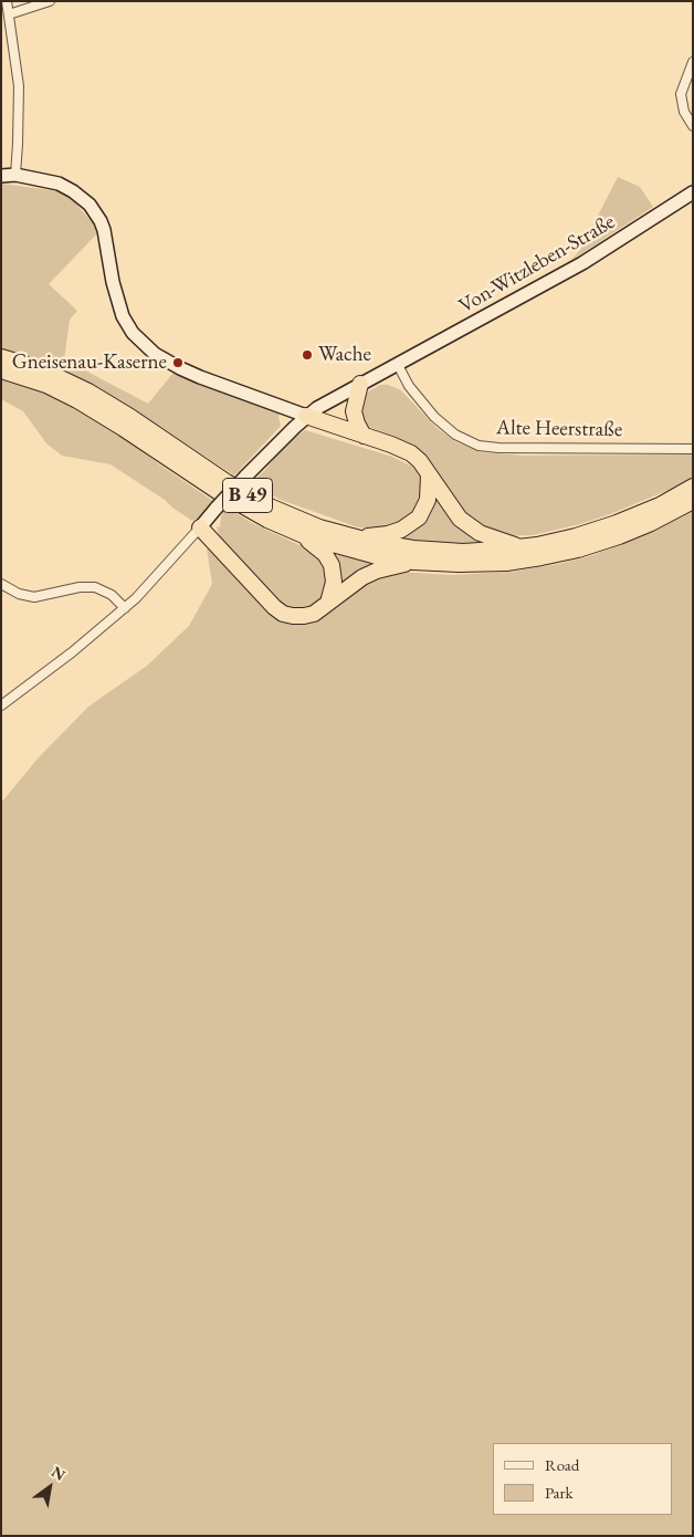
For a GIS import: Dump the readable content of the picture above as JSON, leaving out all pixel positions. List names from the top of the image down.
{
  "streets": {
    "highway": ["B 49"],
    "street": ["Von-Witzleben-Straße", "Alte Heerstraße"]
  },
  "crossings": [
    ["Von-Witzleben-Straße", "Alte Heerstraße"]
  ],
  "places": ["Wache", "Gneisenau-Kaserne"],
  "legend": ["Road", "Park"],
  "north": "top right"
}
